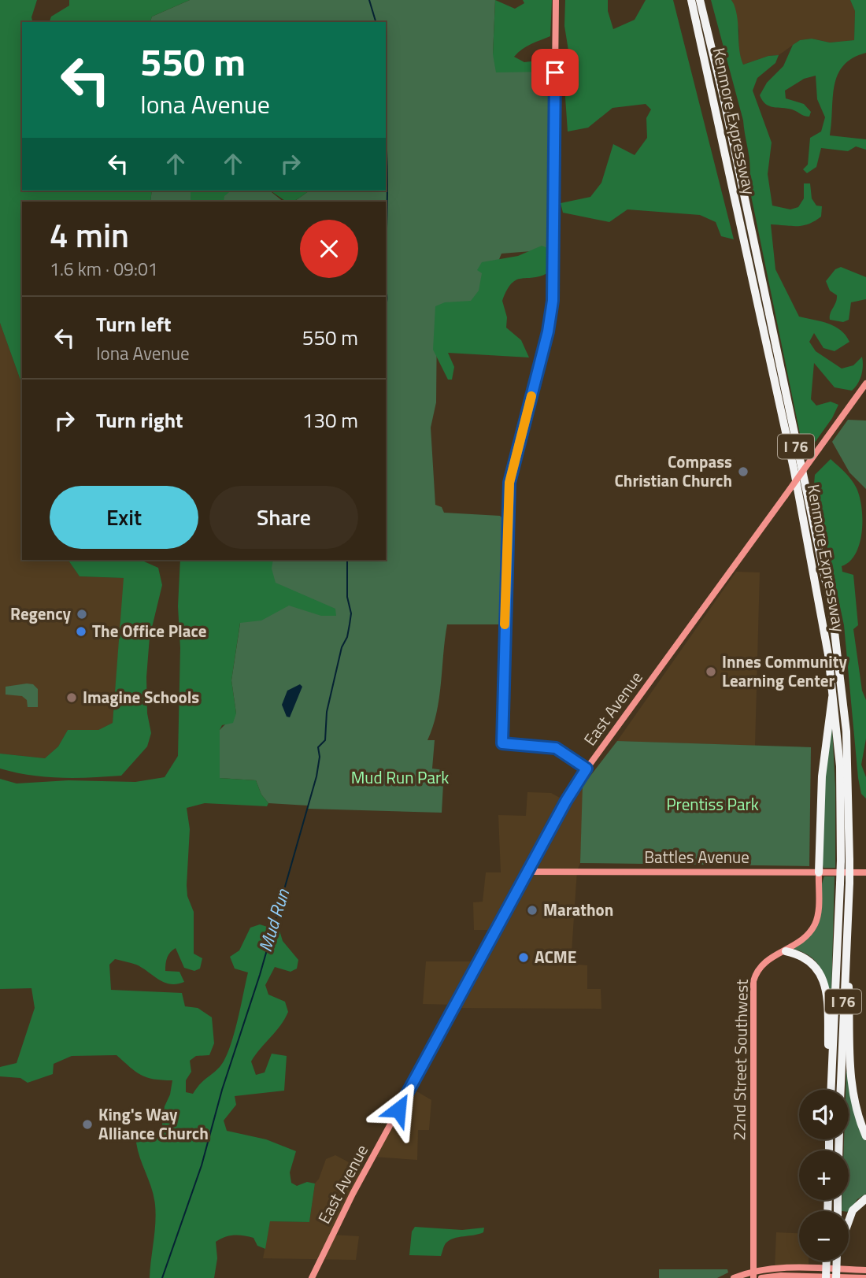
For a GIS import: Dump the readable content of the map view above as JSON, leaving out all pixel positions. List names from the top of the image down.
{
  "streets": {
    "highway": ["Kenmore Expressway", "I 76"],
    "main road": ["East Avenue", "Battles Avenue", "22nd Street Southwest"]
  },
  "crossings": [
    ["Kenmore Expressway", "I 76"],
    ["East Avenue", "Battles Avenue"],
    ["Battles Avenue", "22nd Street Southwest"]
  ],
  "water": ["Mud Run"],
  "parks": ["Mud Run Park", "Prentiss Park"],
  "places": [
    "Compass Christian Church",
    "Regency",
    "The Office Place",
    "Innes Community Learning Center",
    "Imagine Schools",
    "Marathon",
    "ACME",
    "King's Way Alliance Church"
  ],
  "page": {
    "turn": ["550 m", "Iona Avenue"],
    "heading": ["4 min", "1.6 km · 09:01"],
    "list": [
      {
        "name": "Turn left",
        "note": "Iona Avenue",
        "value": "550 m"
      },
      {
        "name": "Turn right",
        "value": "130 m"
      }
    ],
    "buttons": ["Exit", "Share"],
    "map_buttons": ["+", "−"]
  }
}
